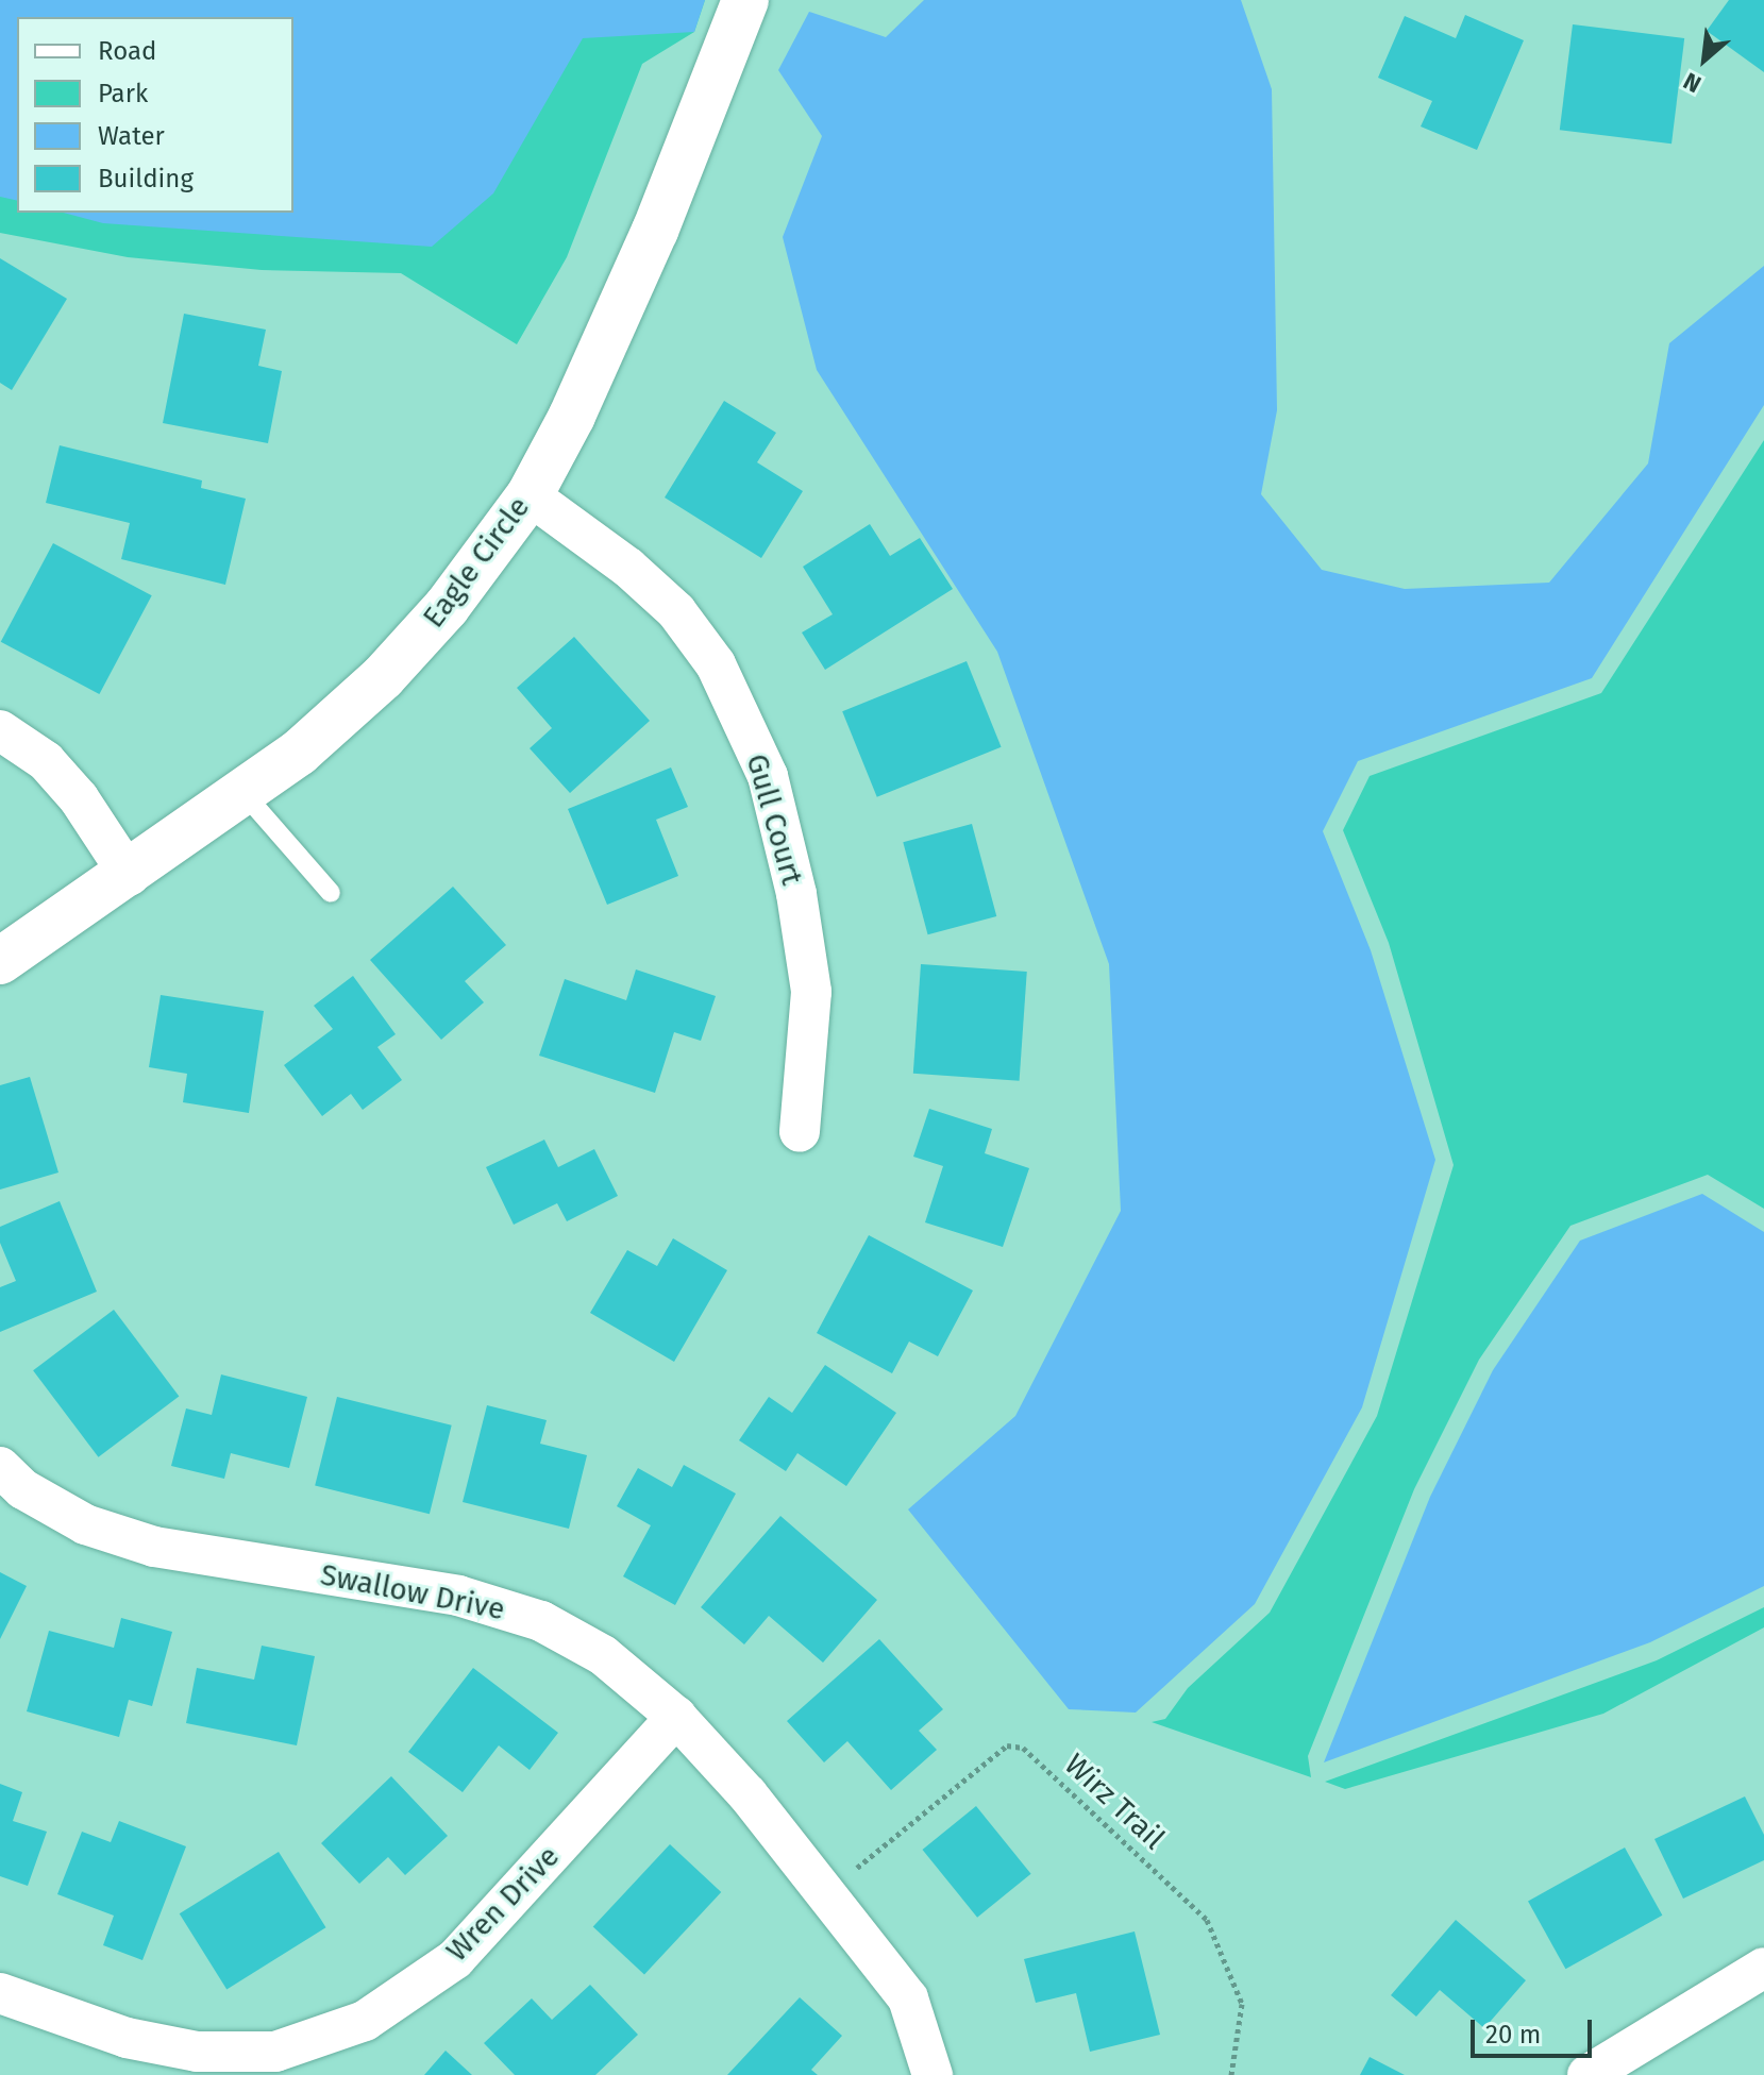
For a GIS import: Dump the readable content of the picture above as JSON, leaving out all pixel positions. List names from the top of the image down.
{
  "streets": {
    "street": [
      "Eagle Circle",
      "Gull Court",
      "Swallow Drive",
      "Wren Drive"
    ],
    "path": ["Wirz Trail"]
  },
  "crossings": [
    ["Eagle Circle", "Gull Court"],
    ["Swallow Drive", "Wren Drive"]
  ],
  "legend": [
    "Road",
    "Park",
    "Water",
    "Building"
  ],
  "scale_bar": "20 m",
  "north": "bottom left"
}
